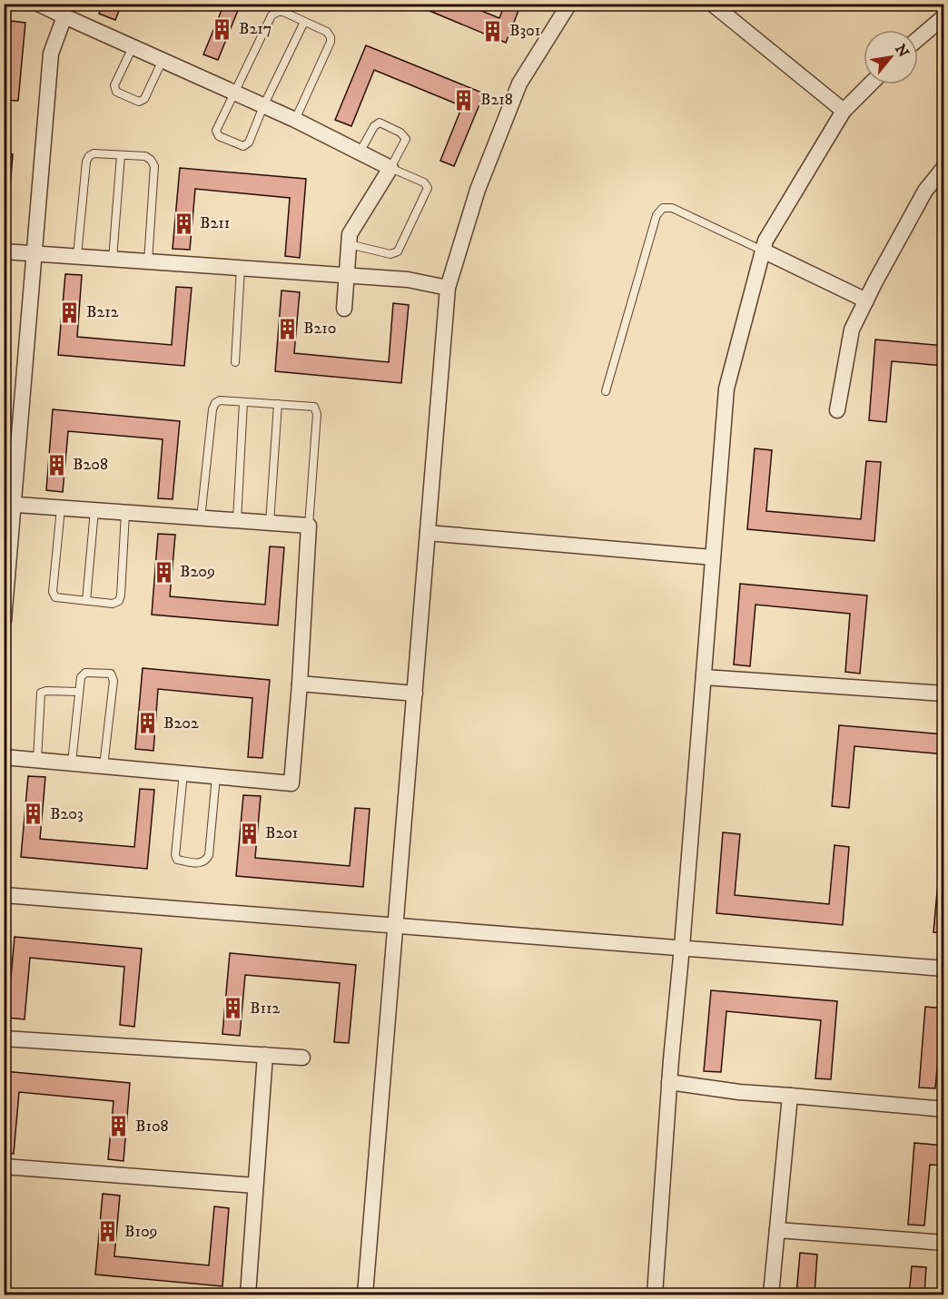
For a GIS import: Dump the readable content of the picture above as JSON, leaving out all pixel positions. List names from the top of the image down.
{
  "places": {
    "building": [
      "B217",
      "B301",
      "B218",
      "B211",
      "B212",
      "B210",
      "B208",
      "B209",
      "B202",
      "B203",
      "B201",
      "B112",
      "B108",
      "B109"
    ]
  },
  "north": "top right"
}
